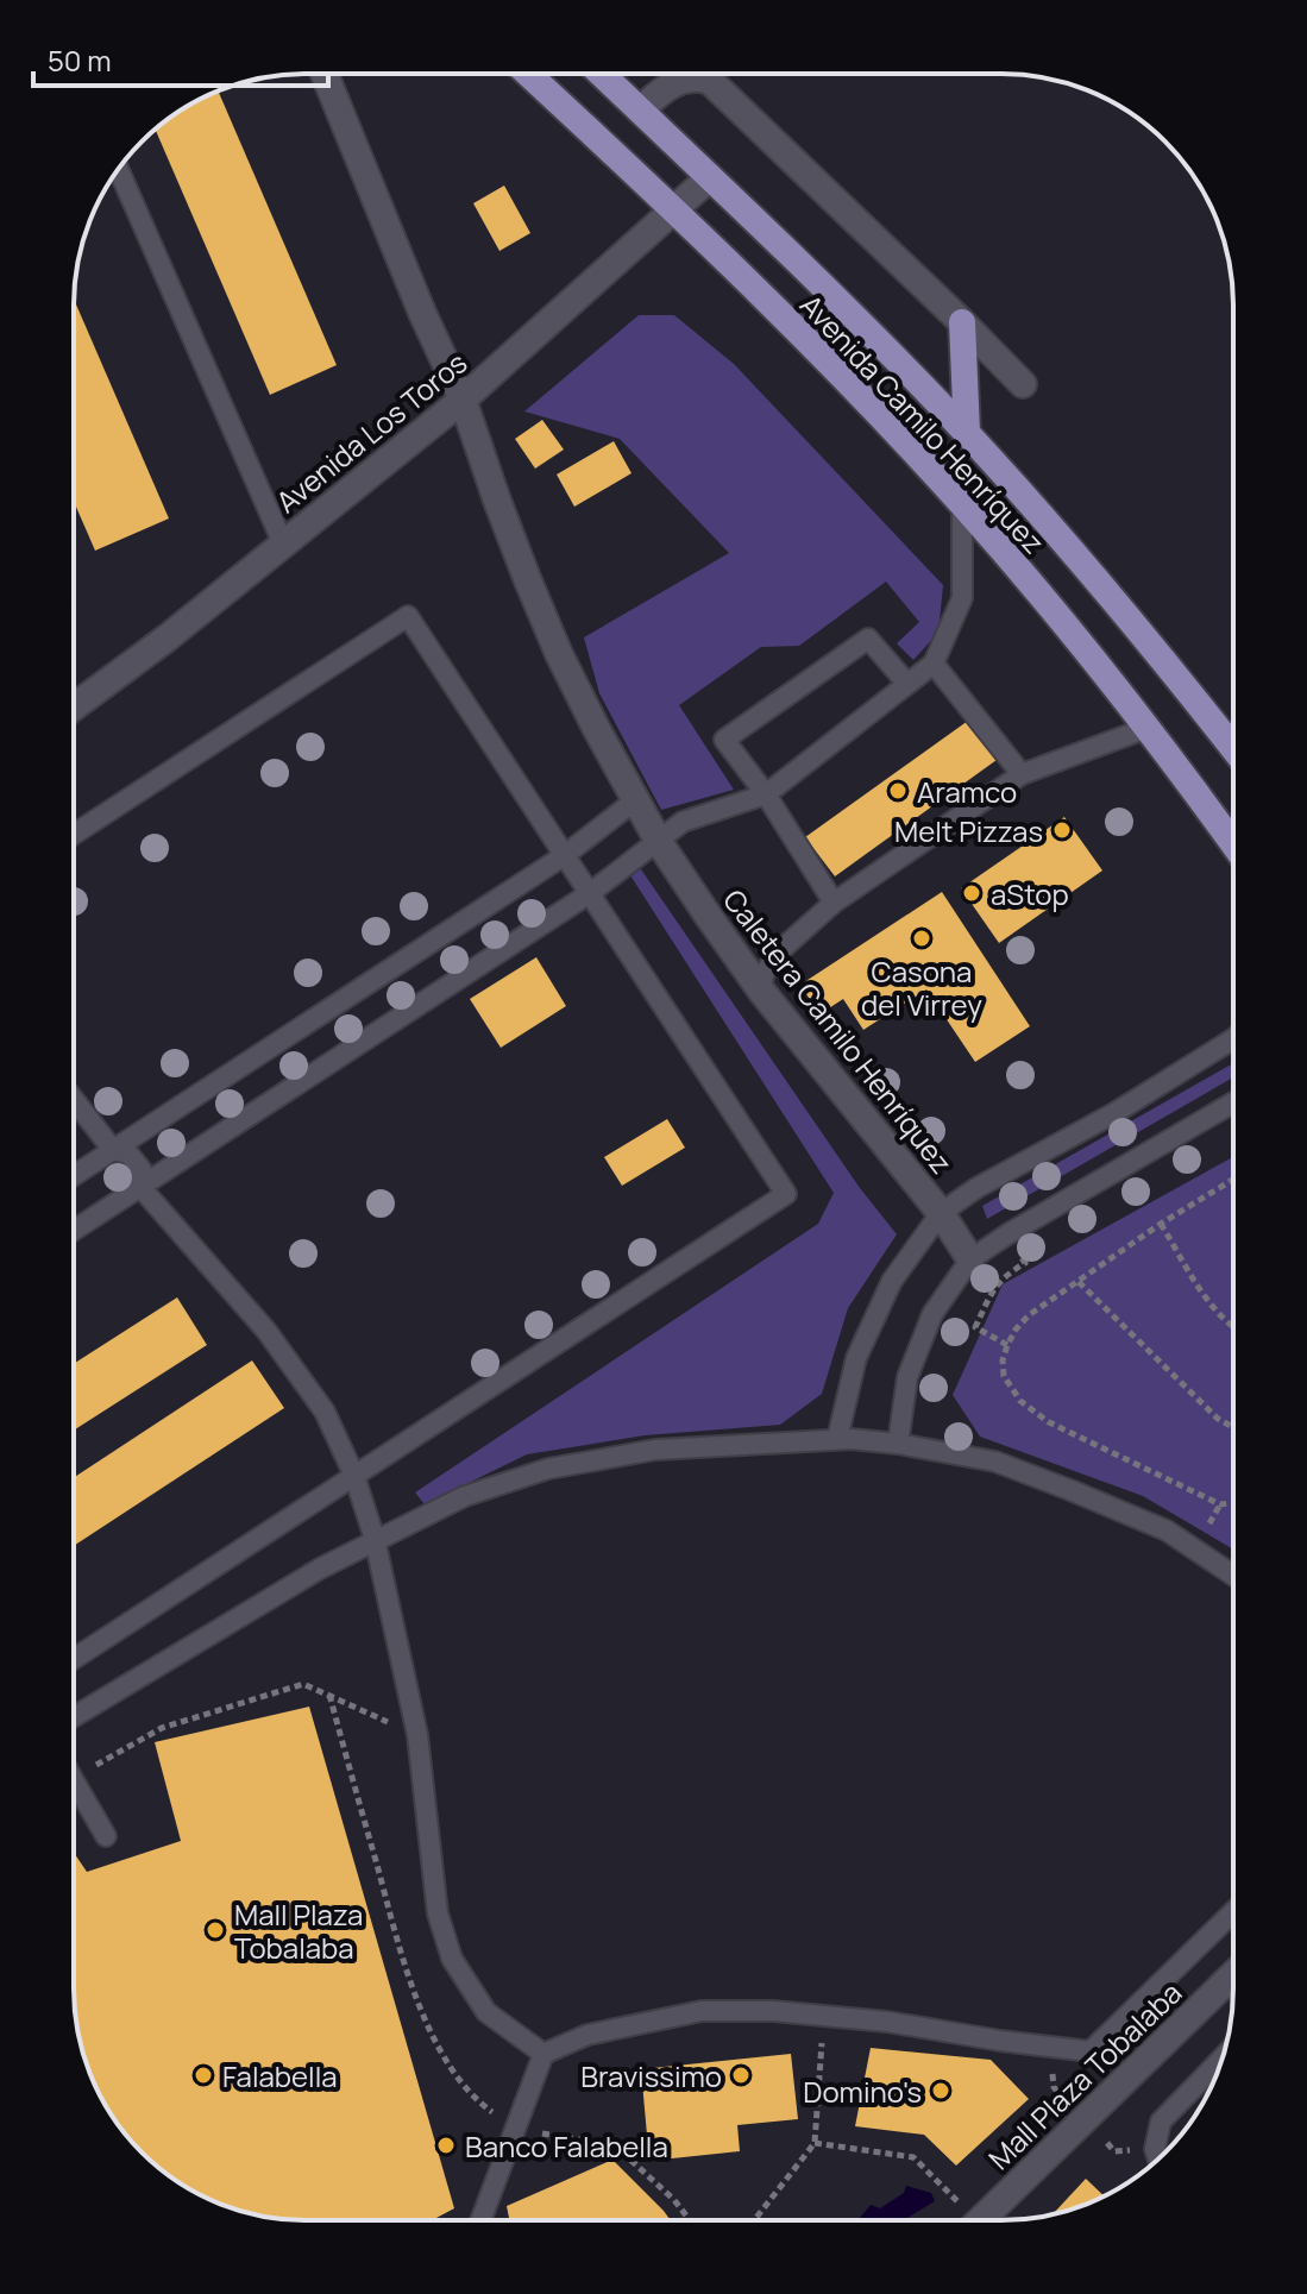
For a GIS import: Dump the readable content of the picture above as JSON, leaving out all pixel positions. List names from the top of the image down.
{
  "streets": {
    "main road": ["Avenida Camilo Henríquez"],
    "street": ["Avenida Los Toros", "Caletera Camilo Henríquez", "Mall Plaza Tobalaba"]
  },
  "crossings": [
    ["Avenida Camilo Henríquez", "Avenida Los Toros"],
    ["Avenida Los Toros", "Caletera Camilo Henríquez"]
  ],
  "places": [
    "Aramco",
    "Melt Pizzas",
    "aStop",
    "Casona del Virrey",
    "Mall Plaza Tobalaba",
    "Falabella",
    "Bravissimo",
    "Domino's",
    "Banco Falabella"
  ],
  "scale_bar": "50 m"
}
